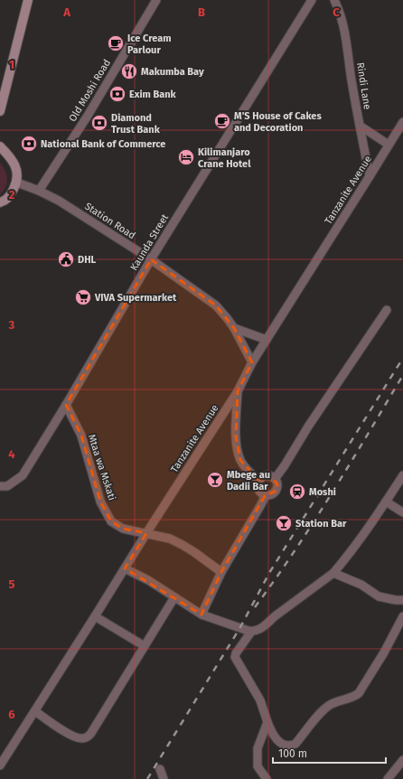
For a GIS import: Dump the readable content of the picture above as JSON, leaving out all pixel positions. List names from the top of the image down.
{
  "streets": {
    "street": [
      "Rindi Lane",
      "Old Moshi Road",
      "Tanzanite Avenue",
      "Station Road",
      "Kaunda Street",
      "Mtaa wa Mskati"
    ]
  },
  "crossings": [
    ["Rindi Lane", "Tanzanite Avenue"],
    ["Old Moshi Road", "Station Road"],
    ["Tanzanite Avenue", "Station Road"],
    ["Tanzanite Avenue", "Mtaa wa Mskati"],
    ["Station Road", "Kaunda Street"],
    ["Kaunda Street", "Mtaa wa Mskati"]
  ],
  "places": {
    "cafe": ["Ice Cream Parlour", "M'S House of Cakes and Decoration"],
    "restaurant": ["Makumba Bay"],
    "bank": ["Exim Bank", "Diamond Trust Bank", "National Bank of Commerce"],
    "hotel": ["Kilimanjaro Crane Hotel"],
    "public building": ["DHL"],
    "supermarket": ["VIVA Supermarket"],
    "bar": ["Mbege au Dadii Bar", "Station Bar"],
    "station": ["Moshi"]
  },
  "scale_bar": "100 m",
  "grid": {
    "columns": ["A", "B", "C"],
    "rows": [
      "1",
      "2",
      "3",
      "4",
      "5",
      "6"
    ]
  }
}
